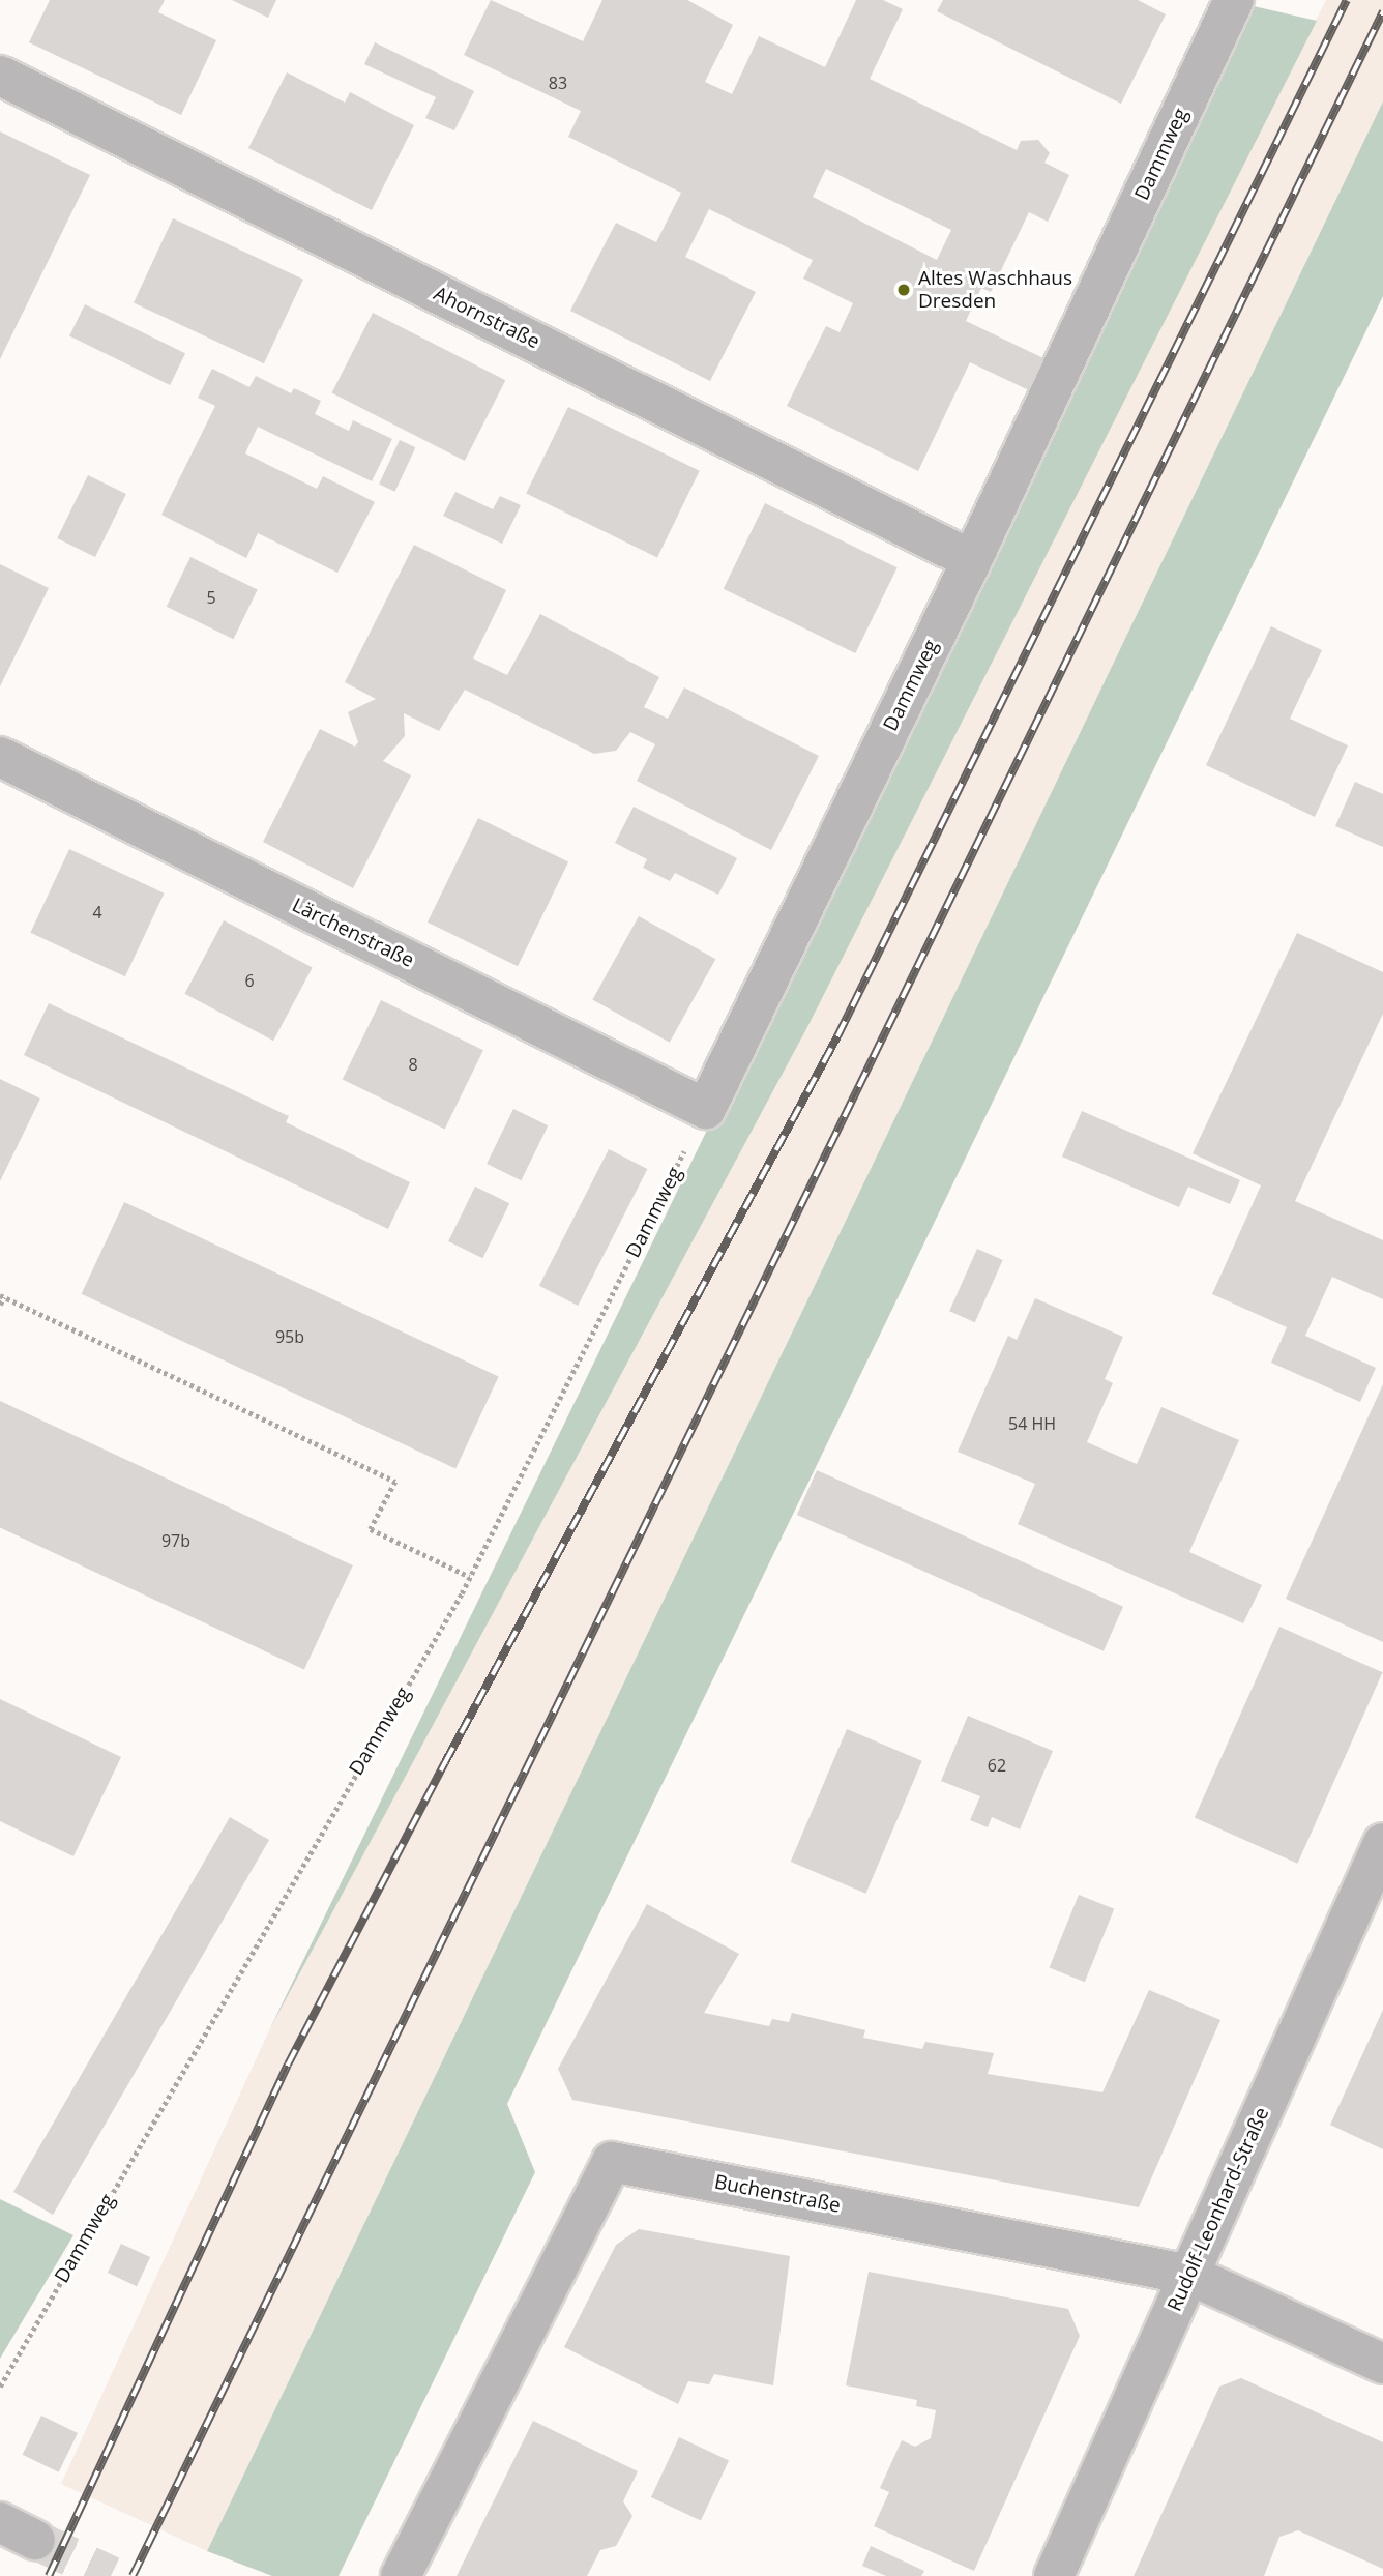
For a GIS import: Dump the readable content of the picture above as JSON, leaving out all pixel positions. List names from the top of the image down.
{
  "streets": {
    "street": [
      "Dammweg",
      "Ahornstraße",
      "Lärchenstraße",
      "Buchenstraße",
      "Rudolf-Leonhard-Straße"
    ]
  },
  "crossings": [
    ["Dammweg", "Ahornstraße"],
    ["Dammweg", "Lärchenstraße"],
    ["Buchenstraße", "Rudolf-Leonhard-Straße"]
  ],
  "places": ["Altes Waschhaus Dresden"],
  "house_numbers": [
    "83",
    "5",
    "4",
    "6",
    "8",
    "95b",
    "54 HH",
    "97b",
    "62"
  ]
}
